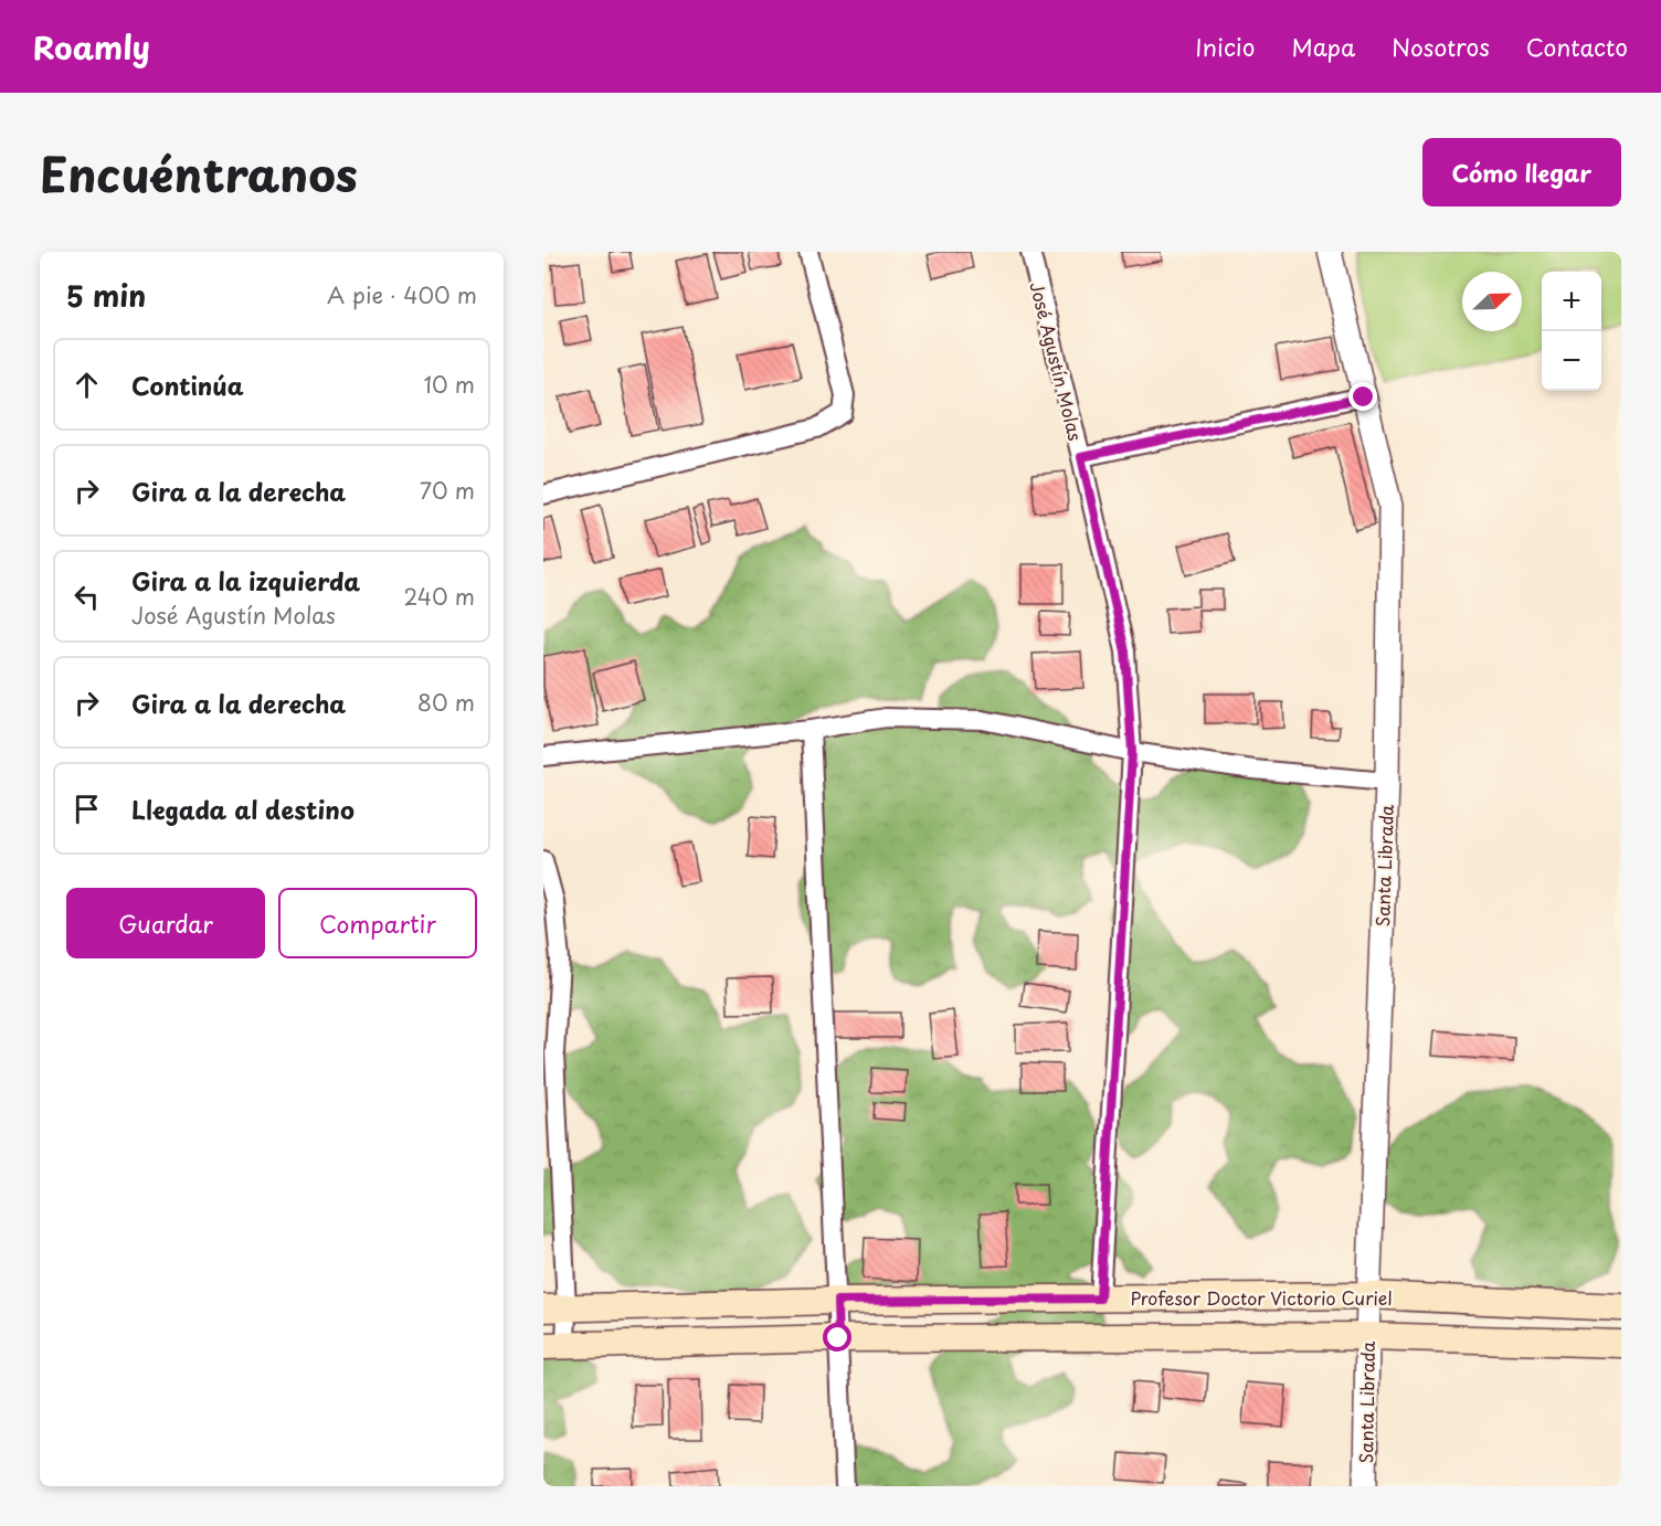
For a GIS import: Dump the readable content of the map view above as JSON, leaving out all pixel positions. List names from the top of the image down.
{
  "streets": {
    "main road": ["Profesor Doctor Victorio Curiel"],
    "street": ["José Agustín Molas", "Santa Librada"]
  },
  "crossings": [
    ["José Agustín Molas", "Profesor Doctor Victorio Curiel"],
    ["Santa Librada", "Profesor Doctor Victorio Curiel"]
  ],
  "north": "top right",
  "page": {
    "header": "Roamly",
    "nav": [
      "Inicio",
      "Mapa",
      "Nosotros",
      "Contacto"
    ],
    "title": "Encuéntranos",
    "buttons": [
      "Cómo llegar",
      ["Guardar", "Compartir"]
    ],
    "heading": ["5 min", "A pie · 400 m"],
    "map_buttons": ["+", "−"],
    "list": [
      ["Continúa", "10 m"],
      ["Gira a la derecha", "70 m"],
      ["Gira a la izquierda", "José Agustín Molas", "240 m"],
      ["Gira a la derecha", "80 m"],
      "Llegada al destino"
    ]
  }
}
